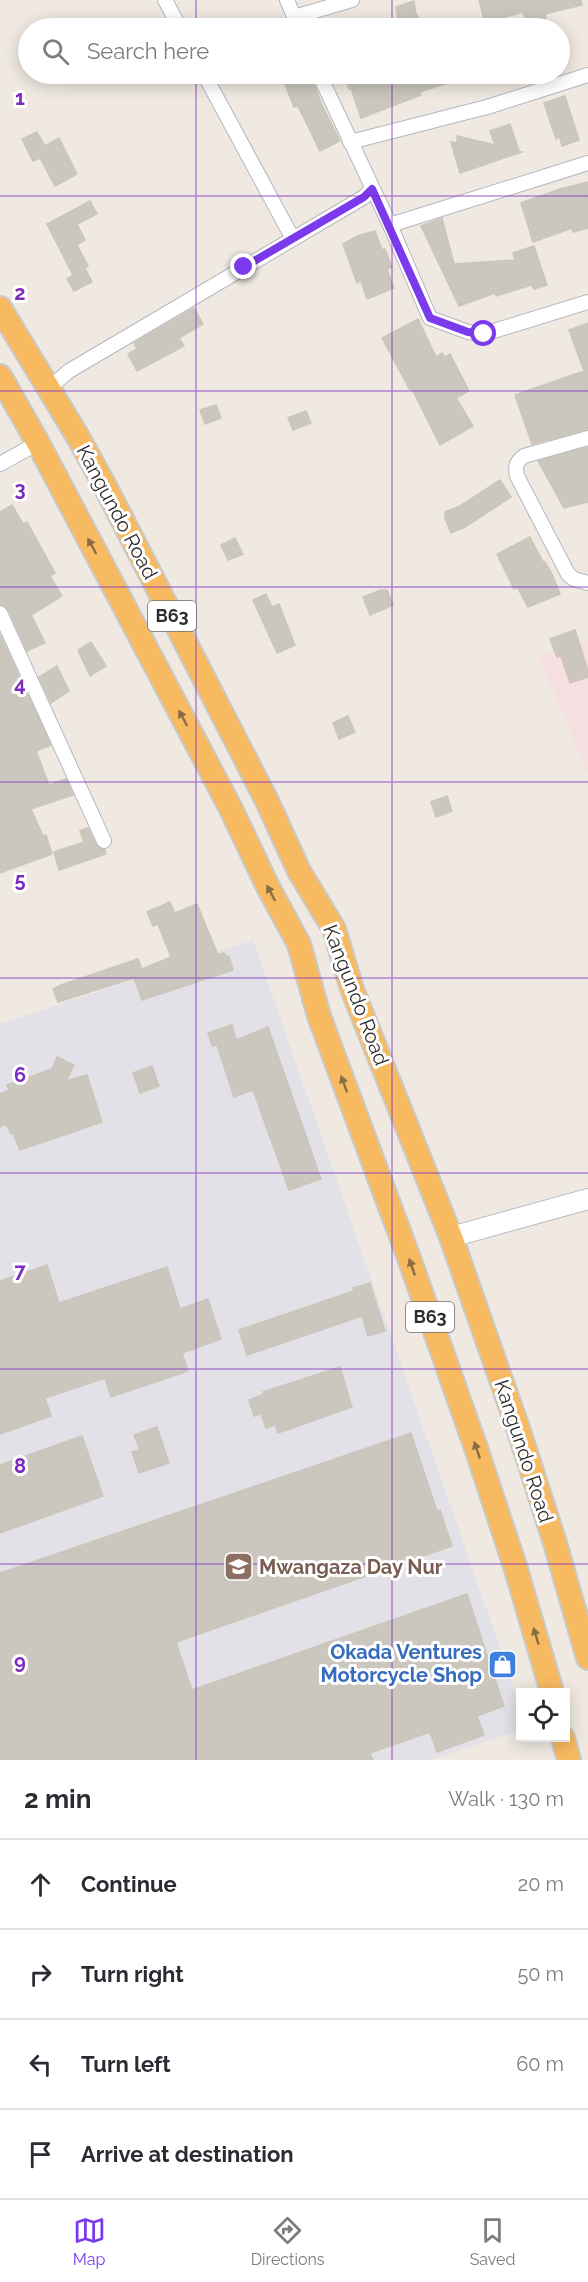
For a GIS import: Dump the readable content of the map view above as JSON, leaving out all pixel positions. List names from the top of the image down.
{
  "streets": {
    "highway": ["Kangundo Road", "B63"]
  },
  "places": {
    "school or university": ["Mwangaza Day Nur"],
    "shop": ["Okada Ventures Motorcycle Shop"]
  },
  "page": {
    "search": "Search here",
    "heading": ["2 min", "Walk · 130 m"],
    "list": [
      ["Continue", "20 m"],
      ["Turn right", "50 m"],
      ["Turn left", "60 m"],
      "Arrive at destination"
    ],
    "nav": ["Map", "Directions", "Saved"]
  },
  "grid": {
    "rows": [
      "1",
      "2",
      "3",
      "4",
      "5",
      "6",
      "7",
      "8",
      "9"
    ]
  }
}
